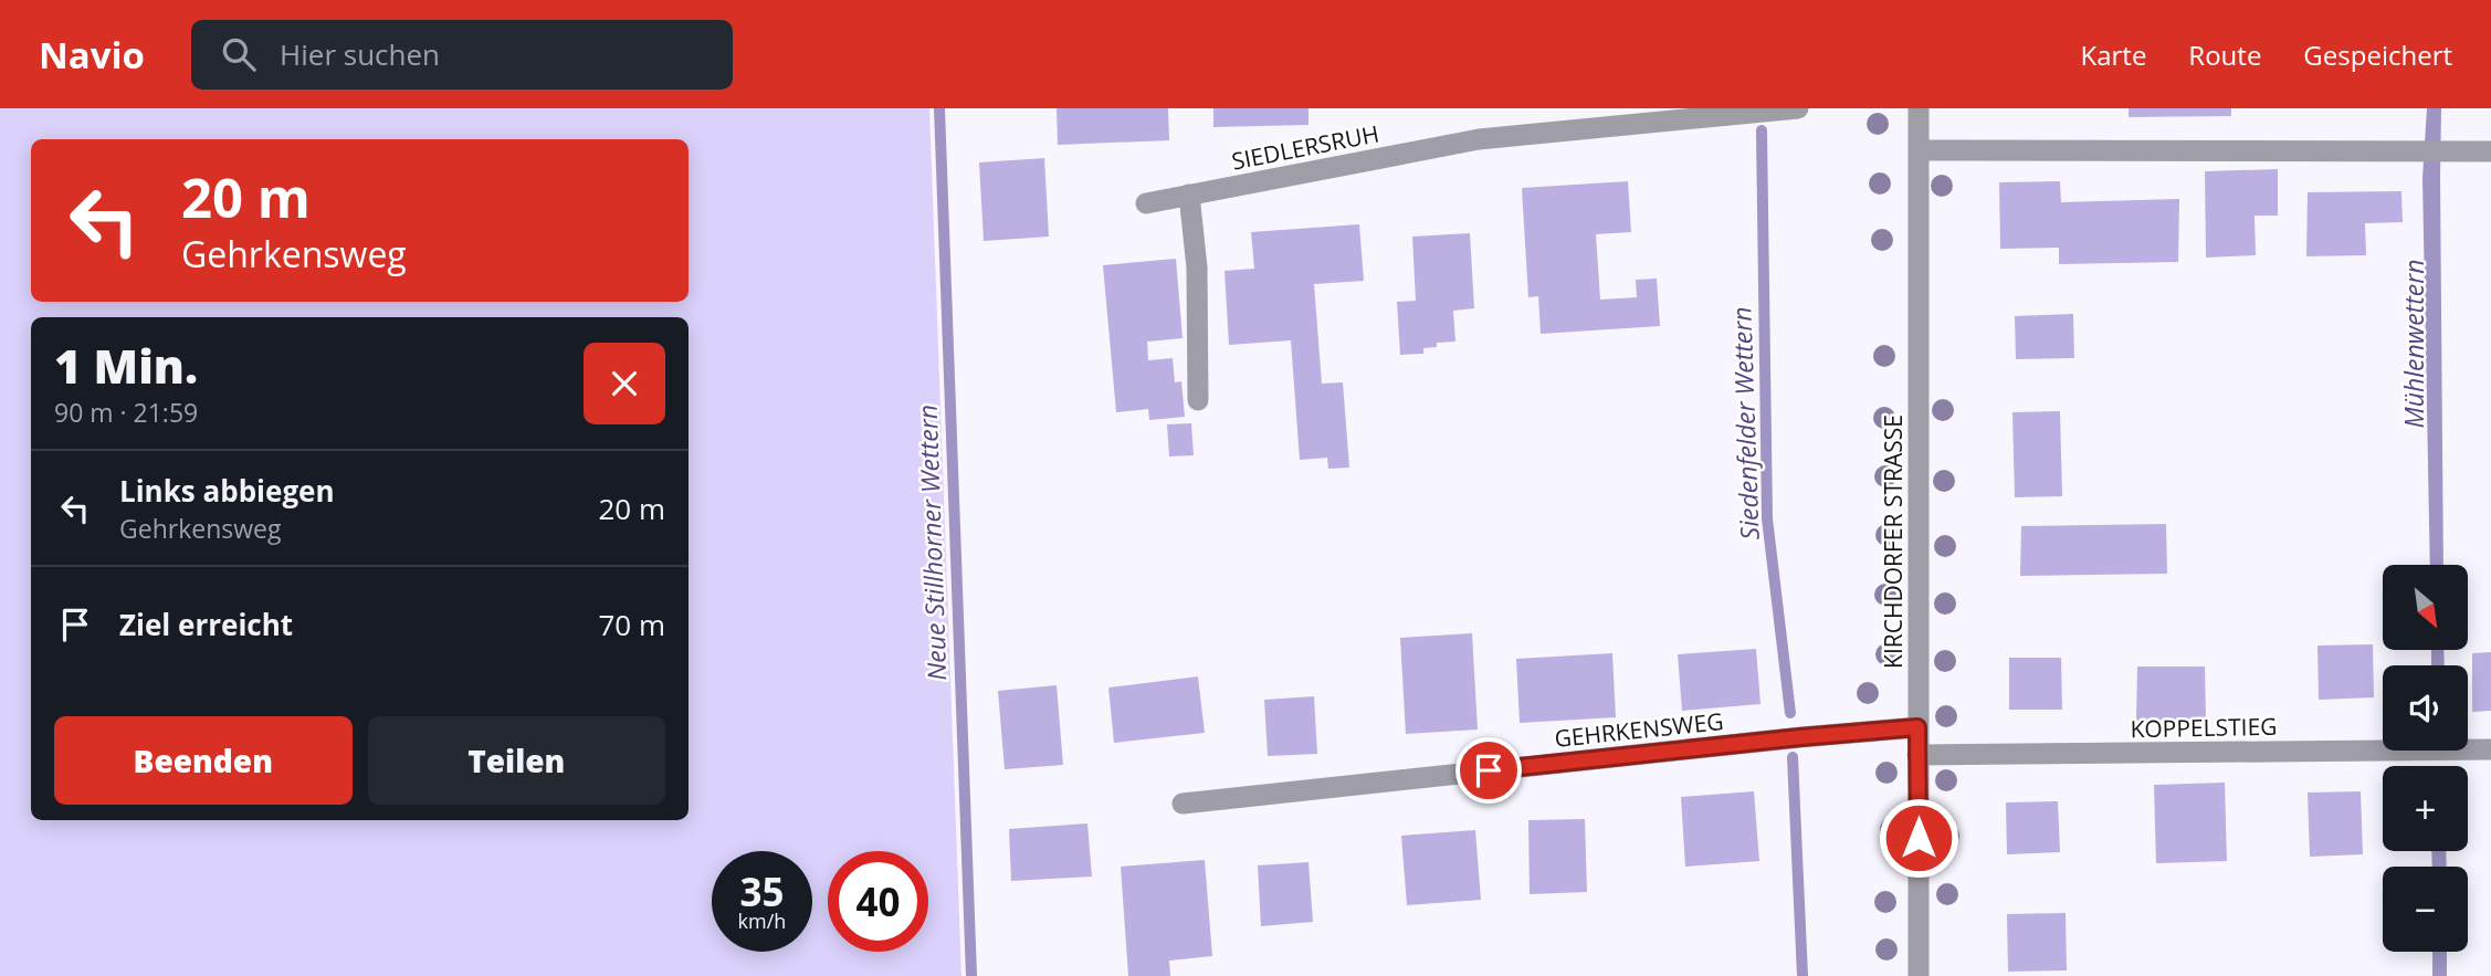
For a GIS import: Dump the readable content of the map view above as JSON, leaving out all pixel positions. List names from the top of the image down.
{
  "streets": {
    "street": [
      "SIEDLERSRUH",
      "KIRCHDORFER STRASSE",
      "KOPPELSTIEG",
      "GEHRKENSWEG"
    ]
  },
  "crossings": [
    ["KIRCHDORFER STRASSE", "KOPPELSTIEG"],
    ["KIRCHDORFER STRASSE", "GEHRKENSWEG"]
  ],
  "water": ["Mühlenwettern", "Siedenfelder Wettern", "Neue Stillhorner Wettern"],
  "north": "bottom right",
  "page": {
    "header": "Navio",
    "search": "Hier suchen",
    "nav": ["Karte", "Route", "Gespeichert"],
    "turn": ["20 m", "Gehrkensweg"],
    "heading": ["1 Min.", "90 m · 21:59"],
    "list": [
      {
        "name": "Links abbiegen",
        "note": "Gehrkensweg",
        "value": "20 m"
      },
      {
        "name": "Ziel erreicht",
        "value": "70 m"
      }
    ],
    "map_buttons": ["+", "−"],
    "buttons": ["Beenden", "Teilen"],
    "speed": "35 km/h",
    "limit": "40"
  }
}
